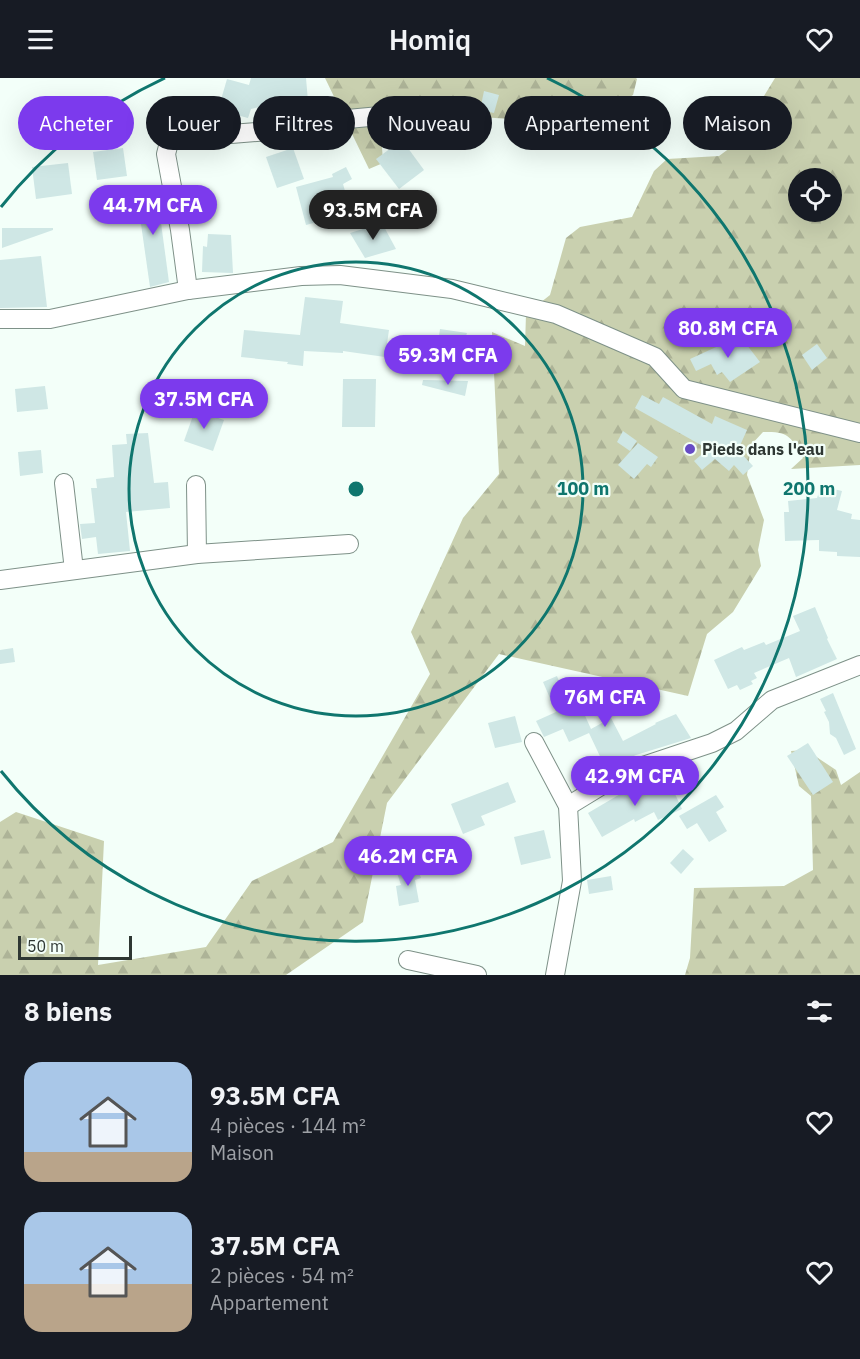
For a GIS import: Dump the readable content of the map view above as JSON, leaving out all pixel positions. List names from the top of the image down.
{
  "places": ["Pieds dans l'eau"],
  "scale_bar": "50 m",
  "page": {
    "header": "Homiq",
    "chip": [
      "Acheter",
      "Louer",
      "Filtres",
      "Nouveau",
      "Appartement",
      "Maison"
    ],
    "price": [
      "44.7M CFA",
      "93.5M CFA",
      "80.8M CFA",
      "59.3M CFA",
      "37.5M CFA",
      "76M CFA",
      "42.9M CFA",
      "46.2M CFA"
    ],
    "scale": "50 m",
    "heading": "8 biens",
    "list": [
      {
        "name": "93.5M CFA",
        "note": "4 pièces · 144 m² · Maison"
      },
      {
        "name": "37.5M CFA",
        "note": "2 pièces · 54 m² · Appartement"
      }
    ]
  },
  "rings": ["100 m", "200 m"]
}
